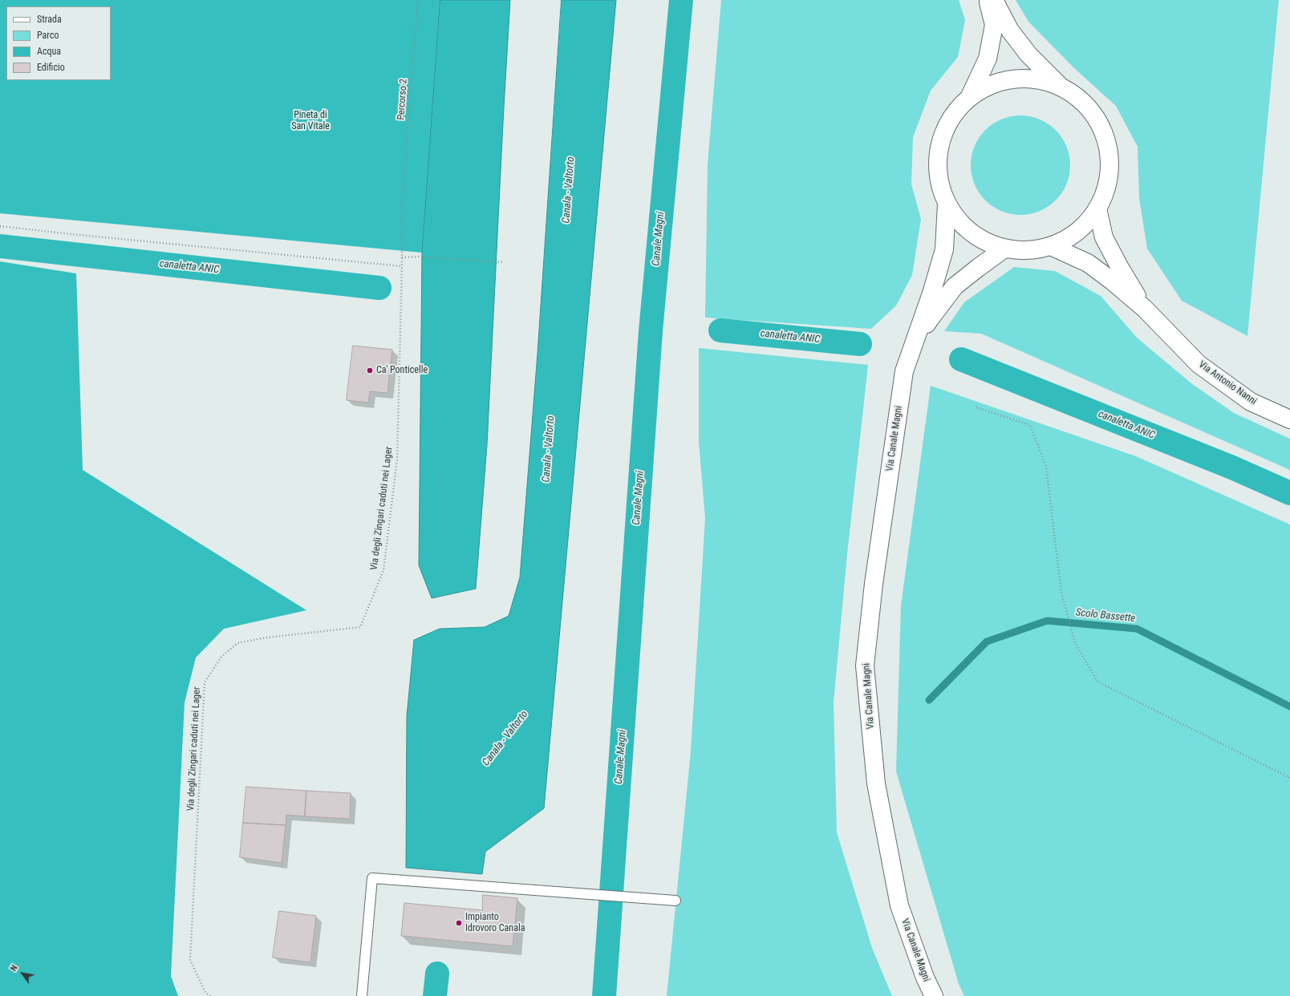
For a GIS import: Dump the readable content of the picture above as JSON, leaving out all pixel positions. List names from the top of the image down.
{
  "streets": {
    "main road": ["Via Antonio Nanni", "Via Canale Magni"],
    "path": ["Percorso 2", "Via degli Zingari caduti nei Lager"]
  },
  "crossings": [
    ["Percorso 2", "Via degli Zingari caduti nei Lager"]
  ],
  "water": [
    "Canala - Valtorto",
    "Canale Magni",
    "canaletta ANIC",
    "Scolo Bassette"
  ],
  "parks": ["Pineta di San Vitale"],
  "places": ["Ca' Ponticelle", "Impianto Idrovoro Canala"],
  "legend": [
    "Strada",
    "Parco",
    "Acqua",
    "Edificio"
  ],
  "north": "top left"
}
